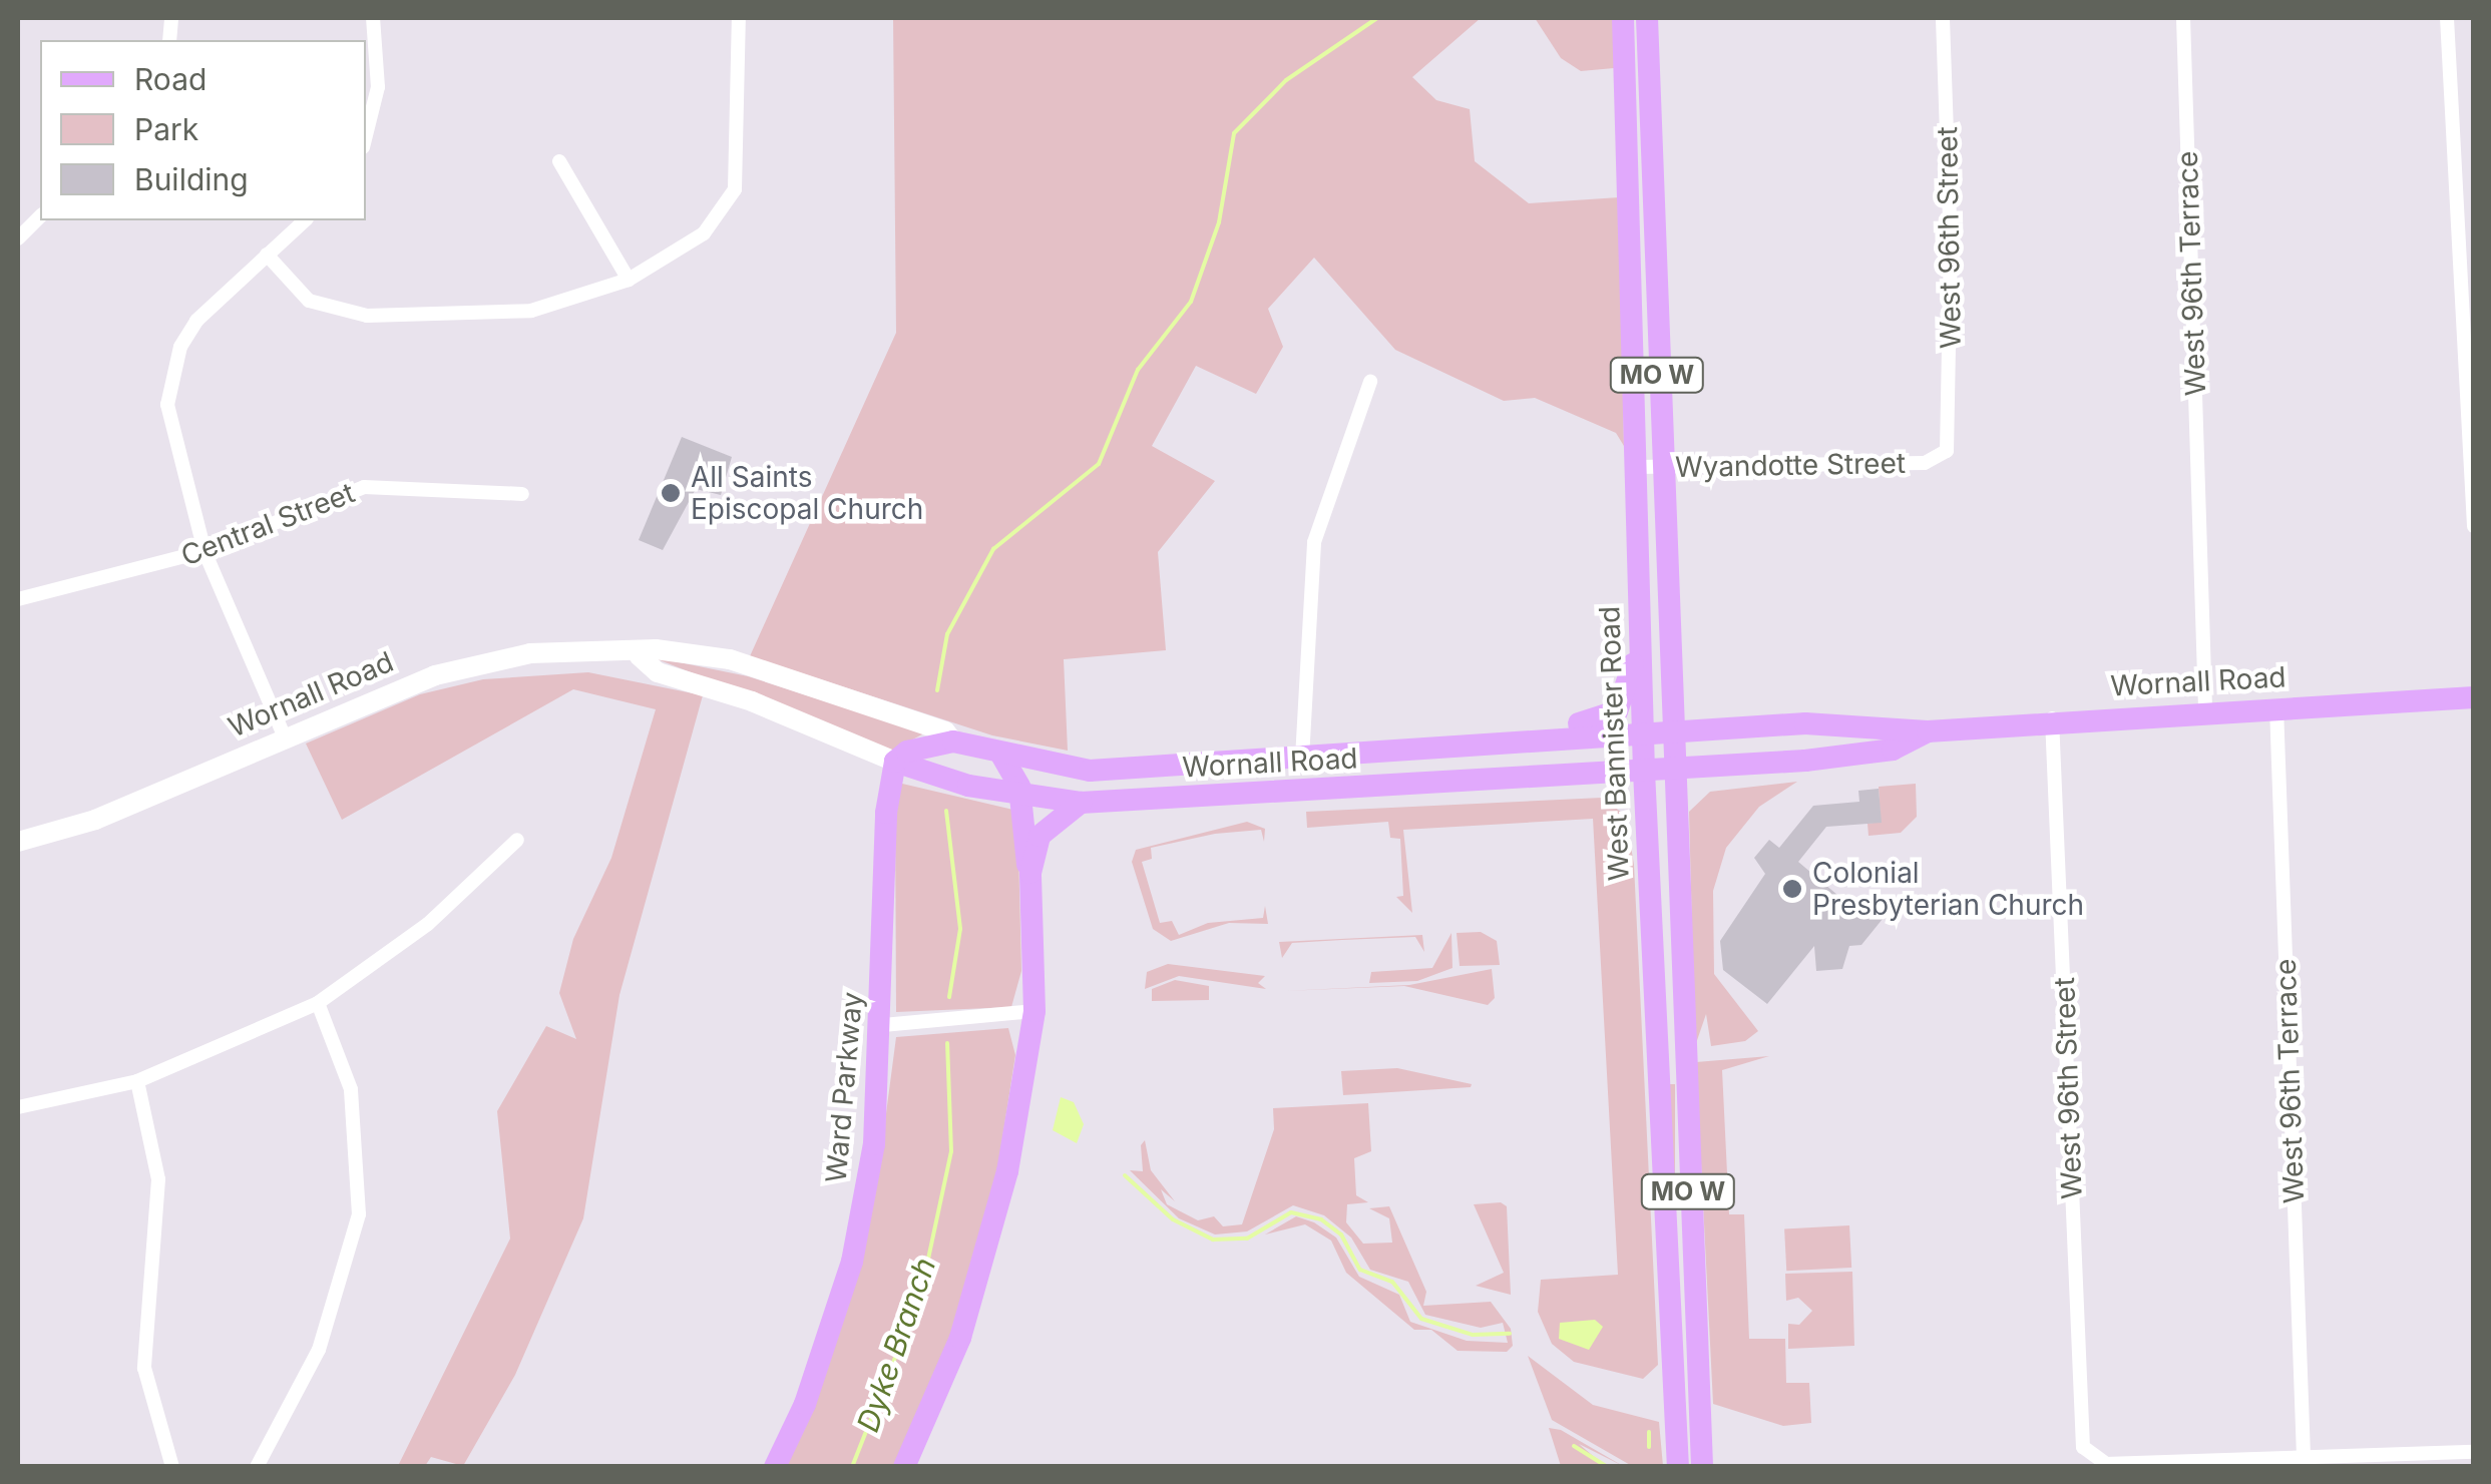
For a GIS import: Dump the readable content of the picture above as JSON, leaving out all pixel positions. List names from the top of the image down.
{
  "streets": {
    "main road": [
      "MO W",
      "Wornall Road",
      "West Bannister Road",
      "Ward Parkway"
    ],
    "street": [
      "West 96th Street",
      "West 96th Terrace",
      "Wyandotte Street",
      "Central Street"
    ]
  },
  "crossings": [
    ["West 96th Street", "West 96th Terrace"],
    ["West 96th Street", "Wyandotte Street"],
    ["West 96th Street", "Wornall Road"],
    ["West 96th Terrace", "Wornall Road"],
    ["Wyandotte Street", "West Bannister Road"],
    ["Wornall Road", "West Bannister Road"],
    ["Wornall Road", "Ward Parkway"]
  ],
  "water": ["Dyke Branch"],
  "places": ["All Saints Episcopal Church", "Colonial Presbyterian Church"],
  "legend": ["Road", "Park", "Building"]
}
